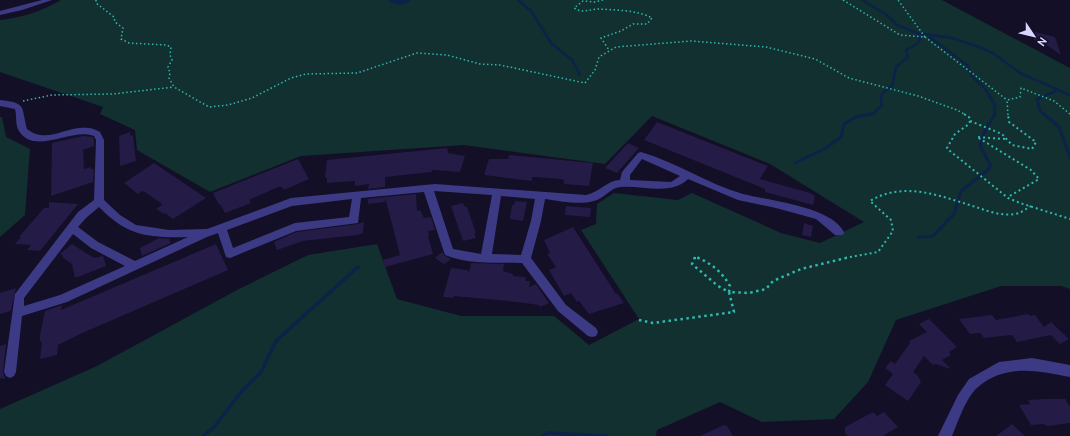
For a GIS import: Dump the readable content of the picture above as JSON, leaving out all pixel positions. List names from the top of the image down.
{
  "north": "bottom right"
}
